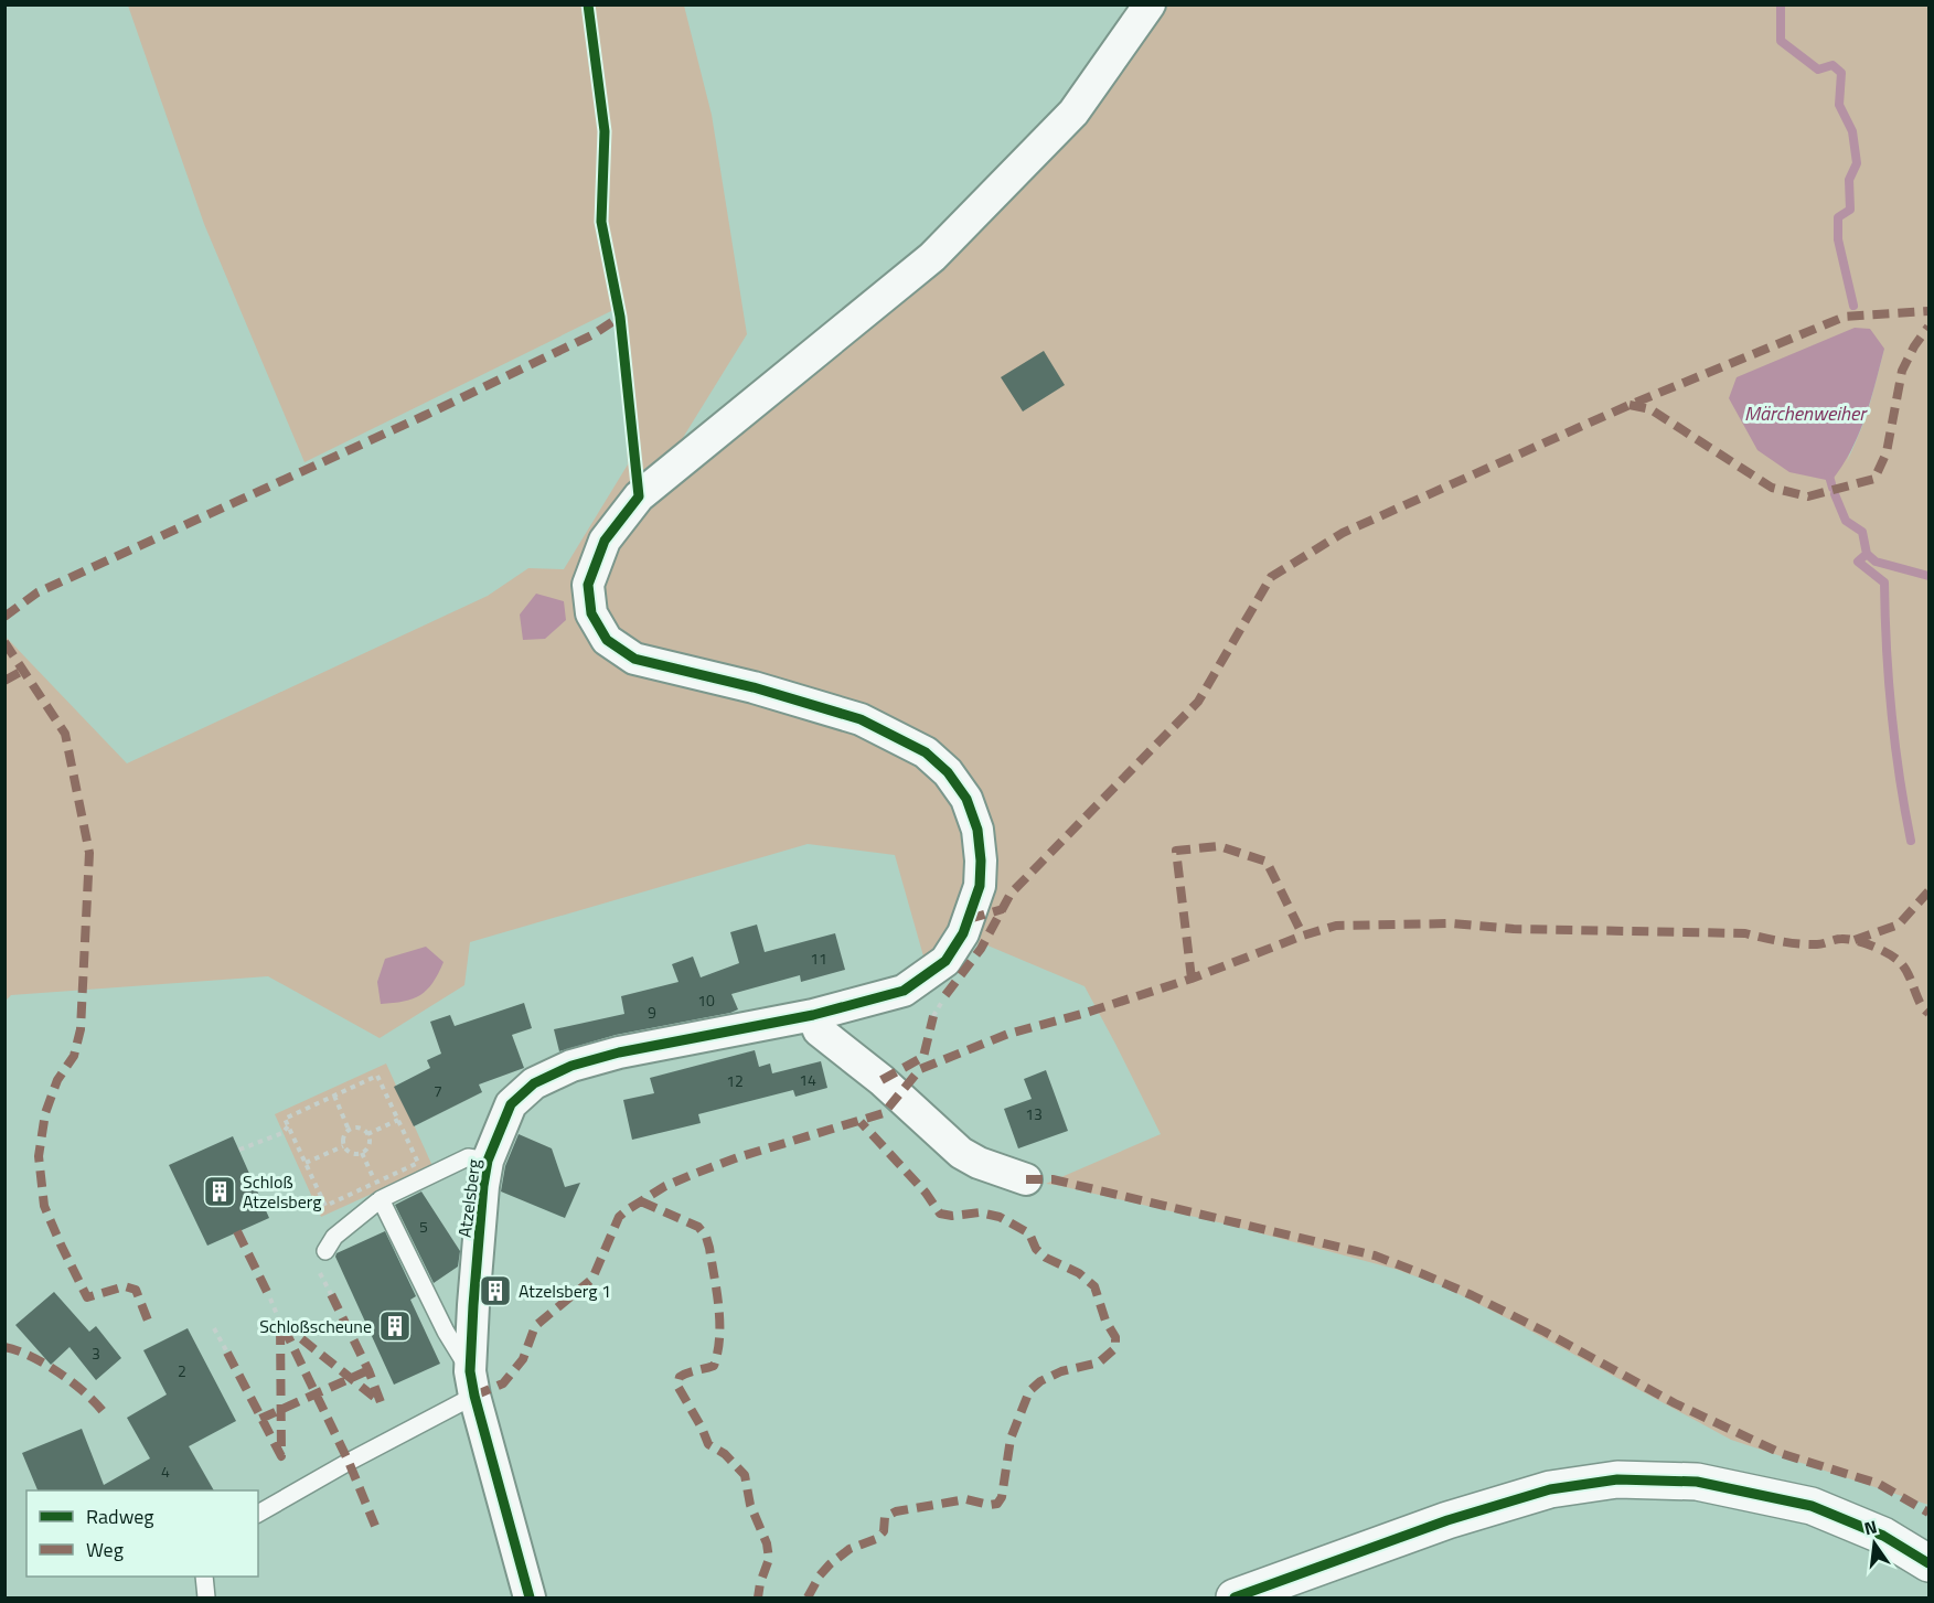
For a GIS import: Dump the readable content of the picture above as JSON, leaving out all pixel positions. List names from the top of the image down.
{
  "streets": {
    "street": ["Atzelsberg"]
  },
  "water": ["Märchenweiher"],
  "places": {
    "building": ["Schloß Atzelsberg", "Atzelsberg 1", "Schloßscheune"]
  },
  "house_numbers": [
    "11",
    "10",
    "9",
    "14",
    "12",
    "7",
    "13",
    "5",
    "3",
    "2",
    "4"
  ],
  "legend": ["Radweg", "Weg"],
  "north": "top"
}
